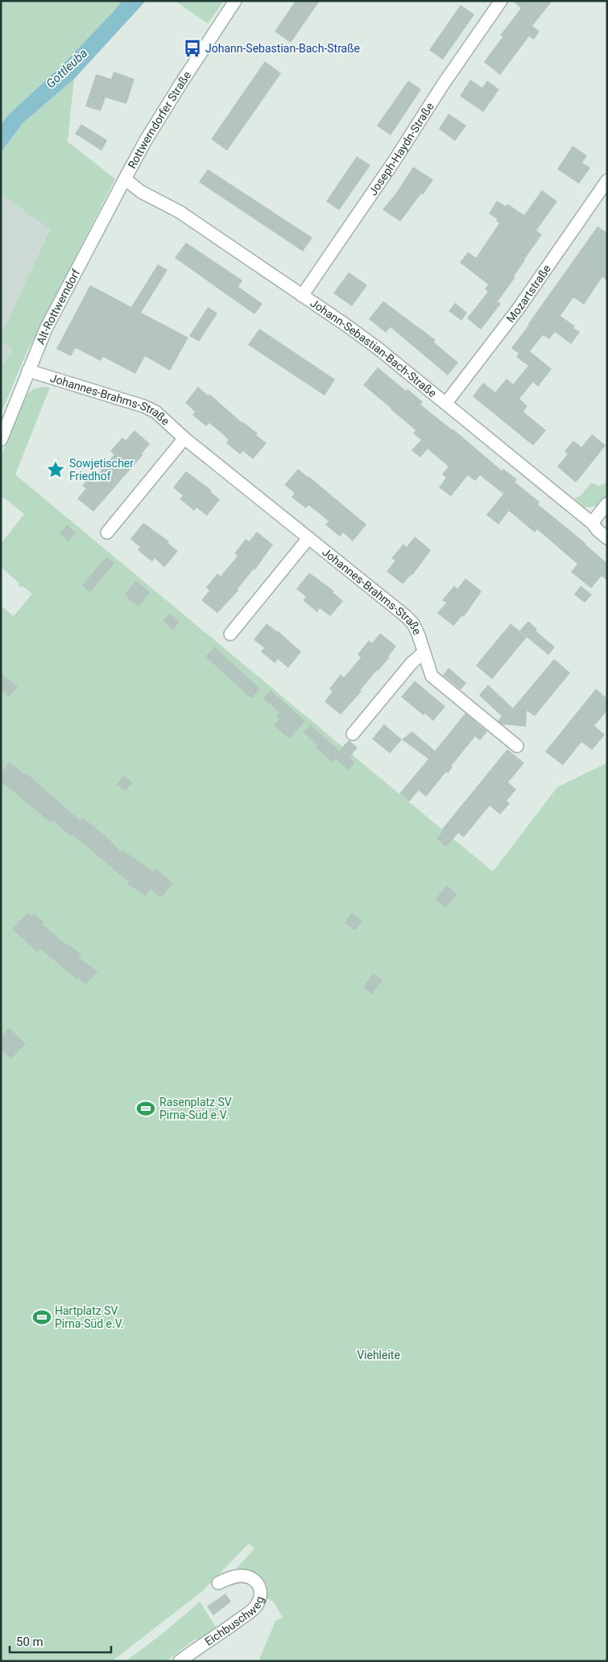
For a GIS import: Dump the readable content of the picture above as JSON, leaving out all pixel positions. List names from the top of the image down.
{
  "streets": {
    "street": [
      "Rottwerndorfer Straße",
      "Joseph-Haydn-Straße",
      "Mozartstraße",
      "Alt-Rottwerndorf",
      "Johann-Sebastian-Bach-Straße",
      "Johannes-Brahms-Straße",
      "Eichbuschweg"
    ]
  },
  "crossings": [
    ["Rottwerndorfer Straße", "Alt-Rottwerndorf"],
    ["Rottwerndorfer Straße", "Johann-Sebastian-Bach-Straße"],
    ["Joseph-Haydn-Straße", "Johann-Sebastian-Bach-Straße"],
    ["Mozartstraße", "Johann-Sebastian-Bach-Straße"],
    ["Alt-Rottwerndorf", "Johann-Sebastian-Bach-Straße"],
    ["Alt-Rottwerndorf", "Johannes-Brahms-Straße"]
  ],
  "water": ["Gottleuba"],
  "parks": ["Viehleite"],
  "places": {
    "bus stop": ["Johann-Sebastian-Bach-Straße"],
    "place": ["Sowjetischer Friedhof"],
    "sports": ["Rasenplatz SV Pirna-Süd e.V.", "Hartplatz SV Pirna-Süd e.V."]
  },
  "scale_bar": "50 m"
}
